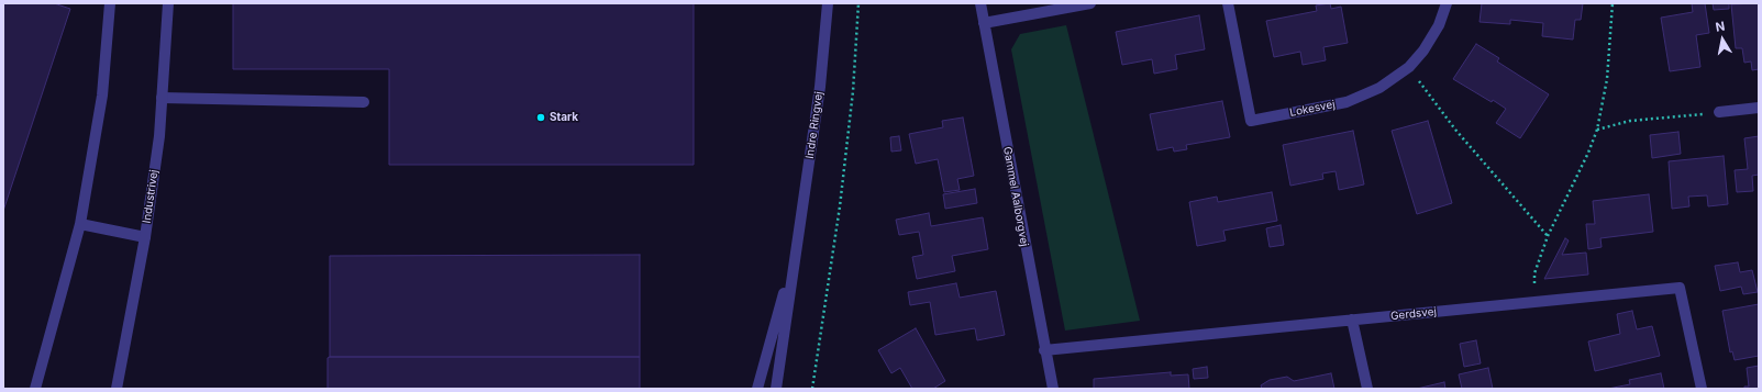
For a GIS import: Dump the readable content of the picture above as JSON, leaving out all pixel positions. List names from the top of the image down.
{
  "streets": {
    "street": [
      "Lokesvej",
      "Indre Ringvej",
      "Industrivej",
      "Gammel Aalborgvej",
      "Gerdsvej"
    ]
  },
  "crossings": [
    ["Gammel Aalborgvej", "Gerdsvej"]
  ],
  "places": ["Stark"],
  "north": "top"
}
